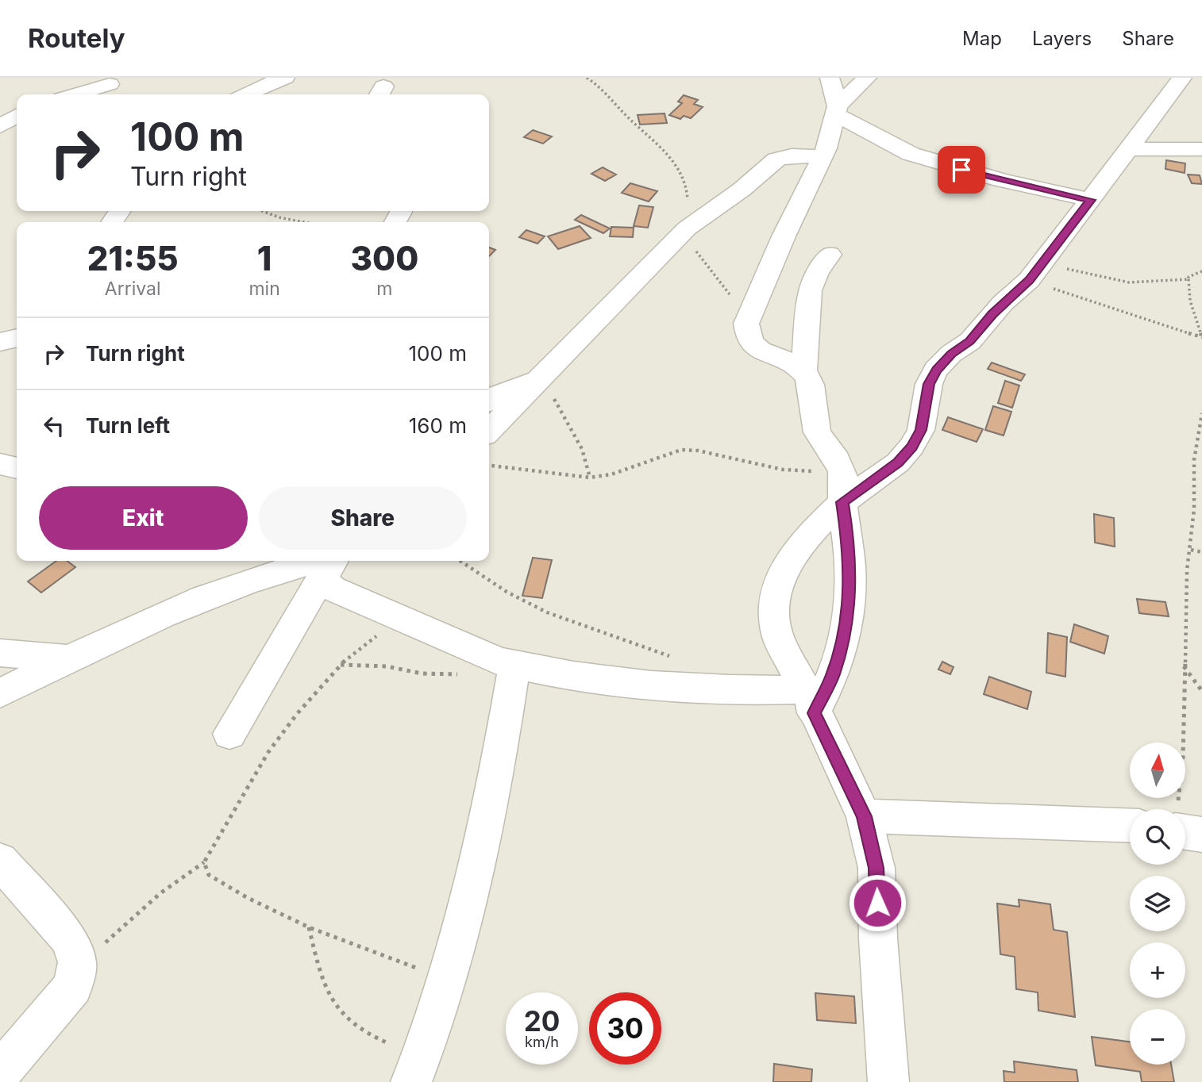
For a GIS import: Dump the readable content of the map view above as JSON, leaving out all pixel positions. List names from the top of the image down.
{
  "north": "top",
  "page": {
    "header": "Routely",
    "nav": ["Map", "Layers", "Share"],
    "turn": ["100 m", "Turn right"],
    "eta": [
      "21:55",
      "Arrival",
      "1",
      "min",
      "300",
      "m"
    ],
    "list": [
      {
        "name": "Turn right",
        "value": "100 m"
      },
      {
        "name": "Turn left",
        "value": "160 m"
      }
    ],
    "buttons": ["Exit", "Share"],
    "map_buttons": ["+", "−"],
    "speed": "20 km/h",
    "limit": "30"
  }
}
